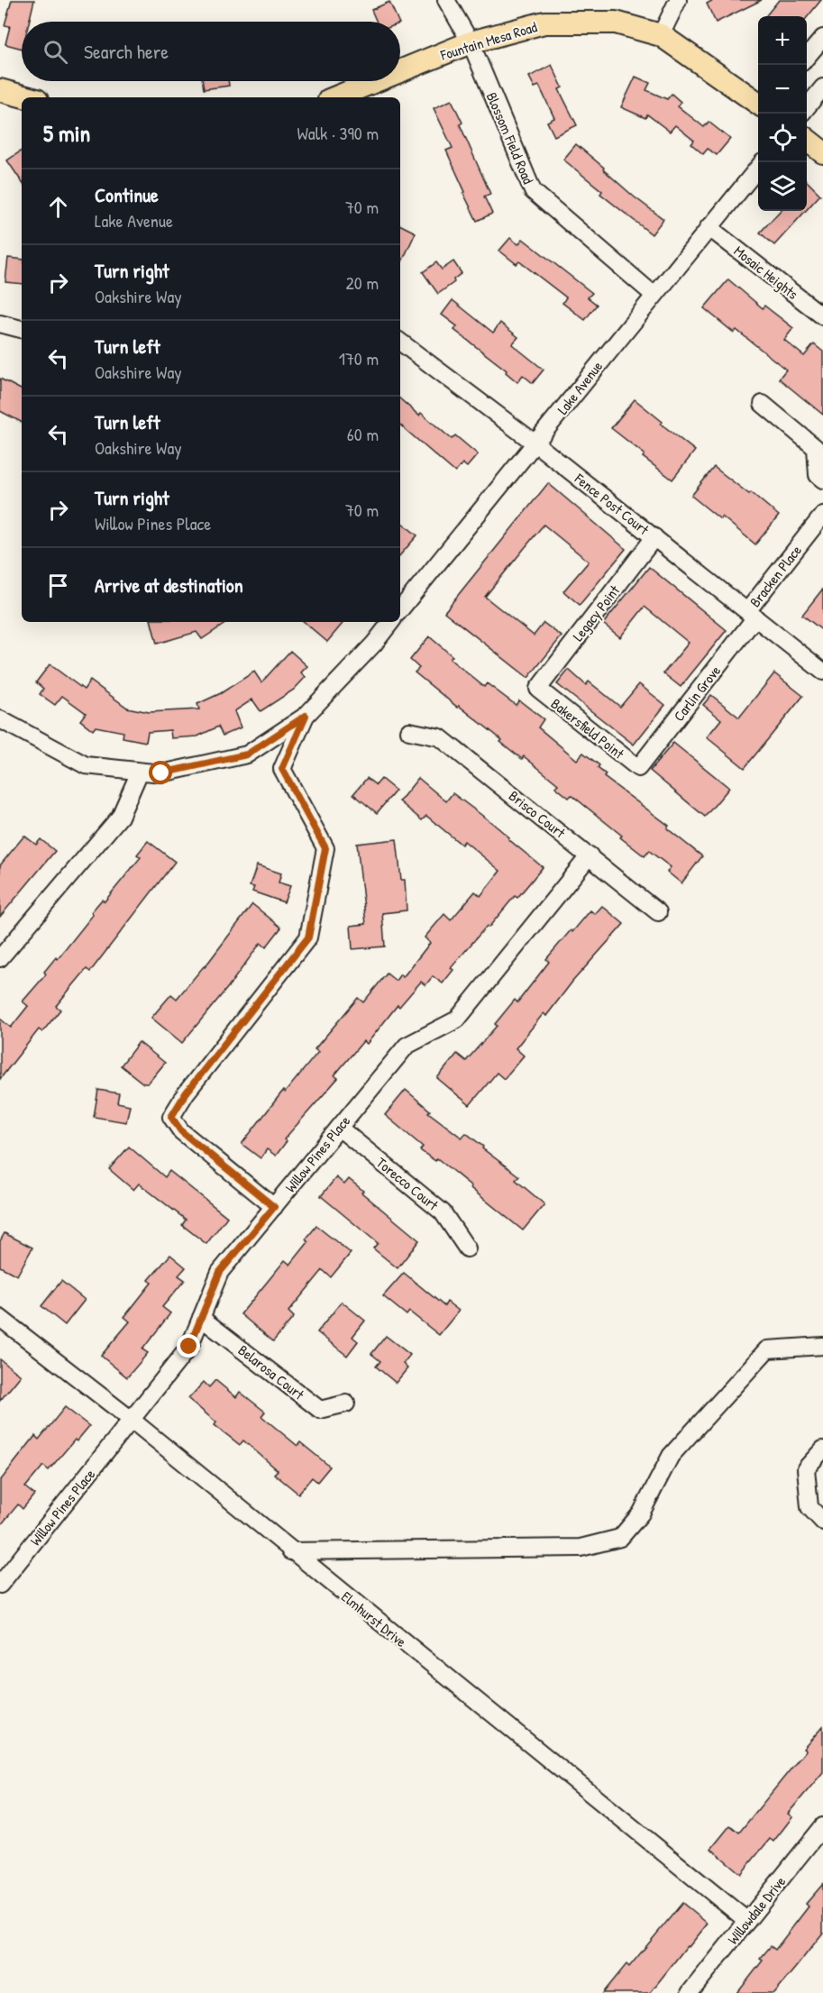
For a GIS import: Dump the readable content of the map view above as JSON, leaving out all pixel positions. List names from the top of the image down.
{
  "streets": {
    "main road": ["Fountain Mesa Road"],
    "street": [
      "Blossom Field Road",
      "Mosaic Heights",
      "Lake Avenue",
      "Fence Post Court",
      "Bracken Place",
      "Legacy Point",
      "Carlin Grove",
      "Bakersfield Point",
      "Brisco Court",
      "Willow Pines Place",
      "Torecco Court",
      "Belarosa Court",
      "Elmhurst Drive",
      "Willowdale Drive"
    ]
  },
  "crossings": [
    ["Fountain Mesa Road", "Blossom Field Road"],
    ["Blossom Field Road", "Lake Avenue"],
    ["Mosaic Heights", "Lake Avenue"],
    ["Lake Avenue", "Fence Post Court"],
    ["Fence Post Court", "Bracken Place"],
    ["Fence Post Court", "Legacy Point"],
    ["Fence Post Court", "Carlin Grove"],
    ["Bracken Place", "Carlin Grove"],
    ["Legacy Point", "Bakersfield Point"],
    ["Carlin Grove", "Bakersfield Point"],
    ["Brisco Court", "Willow Pines Place"],
    ["Willow Pines Place", "Torecco Court"],
    ["Willow Pines Place", "Belarosa Court"],
    ["Willow Pines Place", "Elmhurst Drive"],
    ["Elmhurst Drive", "Willowdale Drive"]
  ],
  "page": {
    "map_buttons": ["+", "−"],
    "search": "Search here",
    "heading": ["5 min", "Walk · 390 m"],
    "list": [
      ["Continue", "Lake Avenue", "70 m"],
      ["Turn right", "Oakshire Way", "20 m"],
      ["Turn left", "Oakshire Way", "170 m"],
      ["Turn left", "Oakshire Way", "60 m"],
      ["Turn right", "Willow Pines Place", "70 m"],
      "Arrive at destination"
    ]
  }
}
